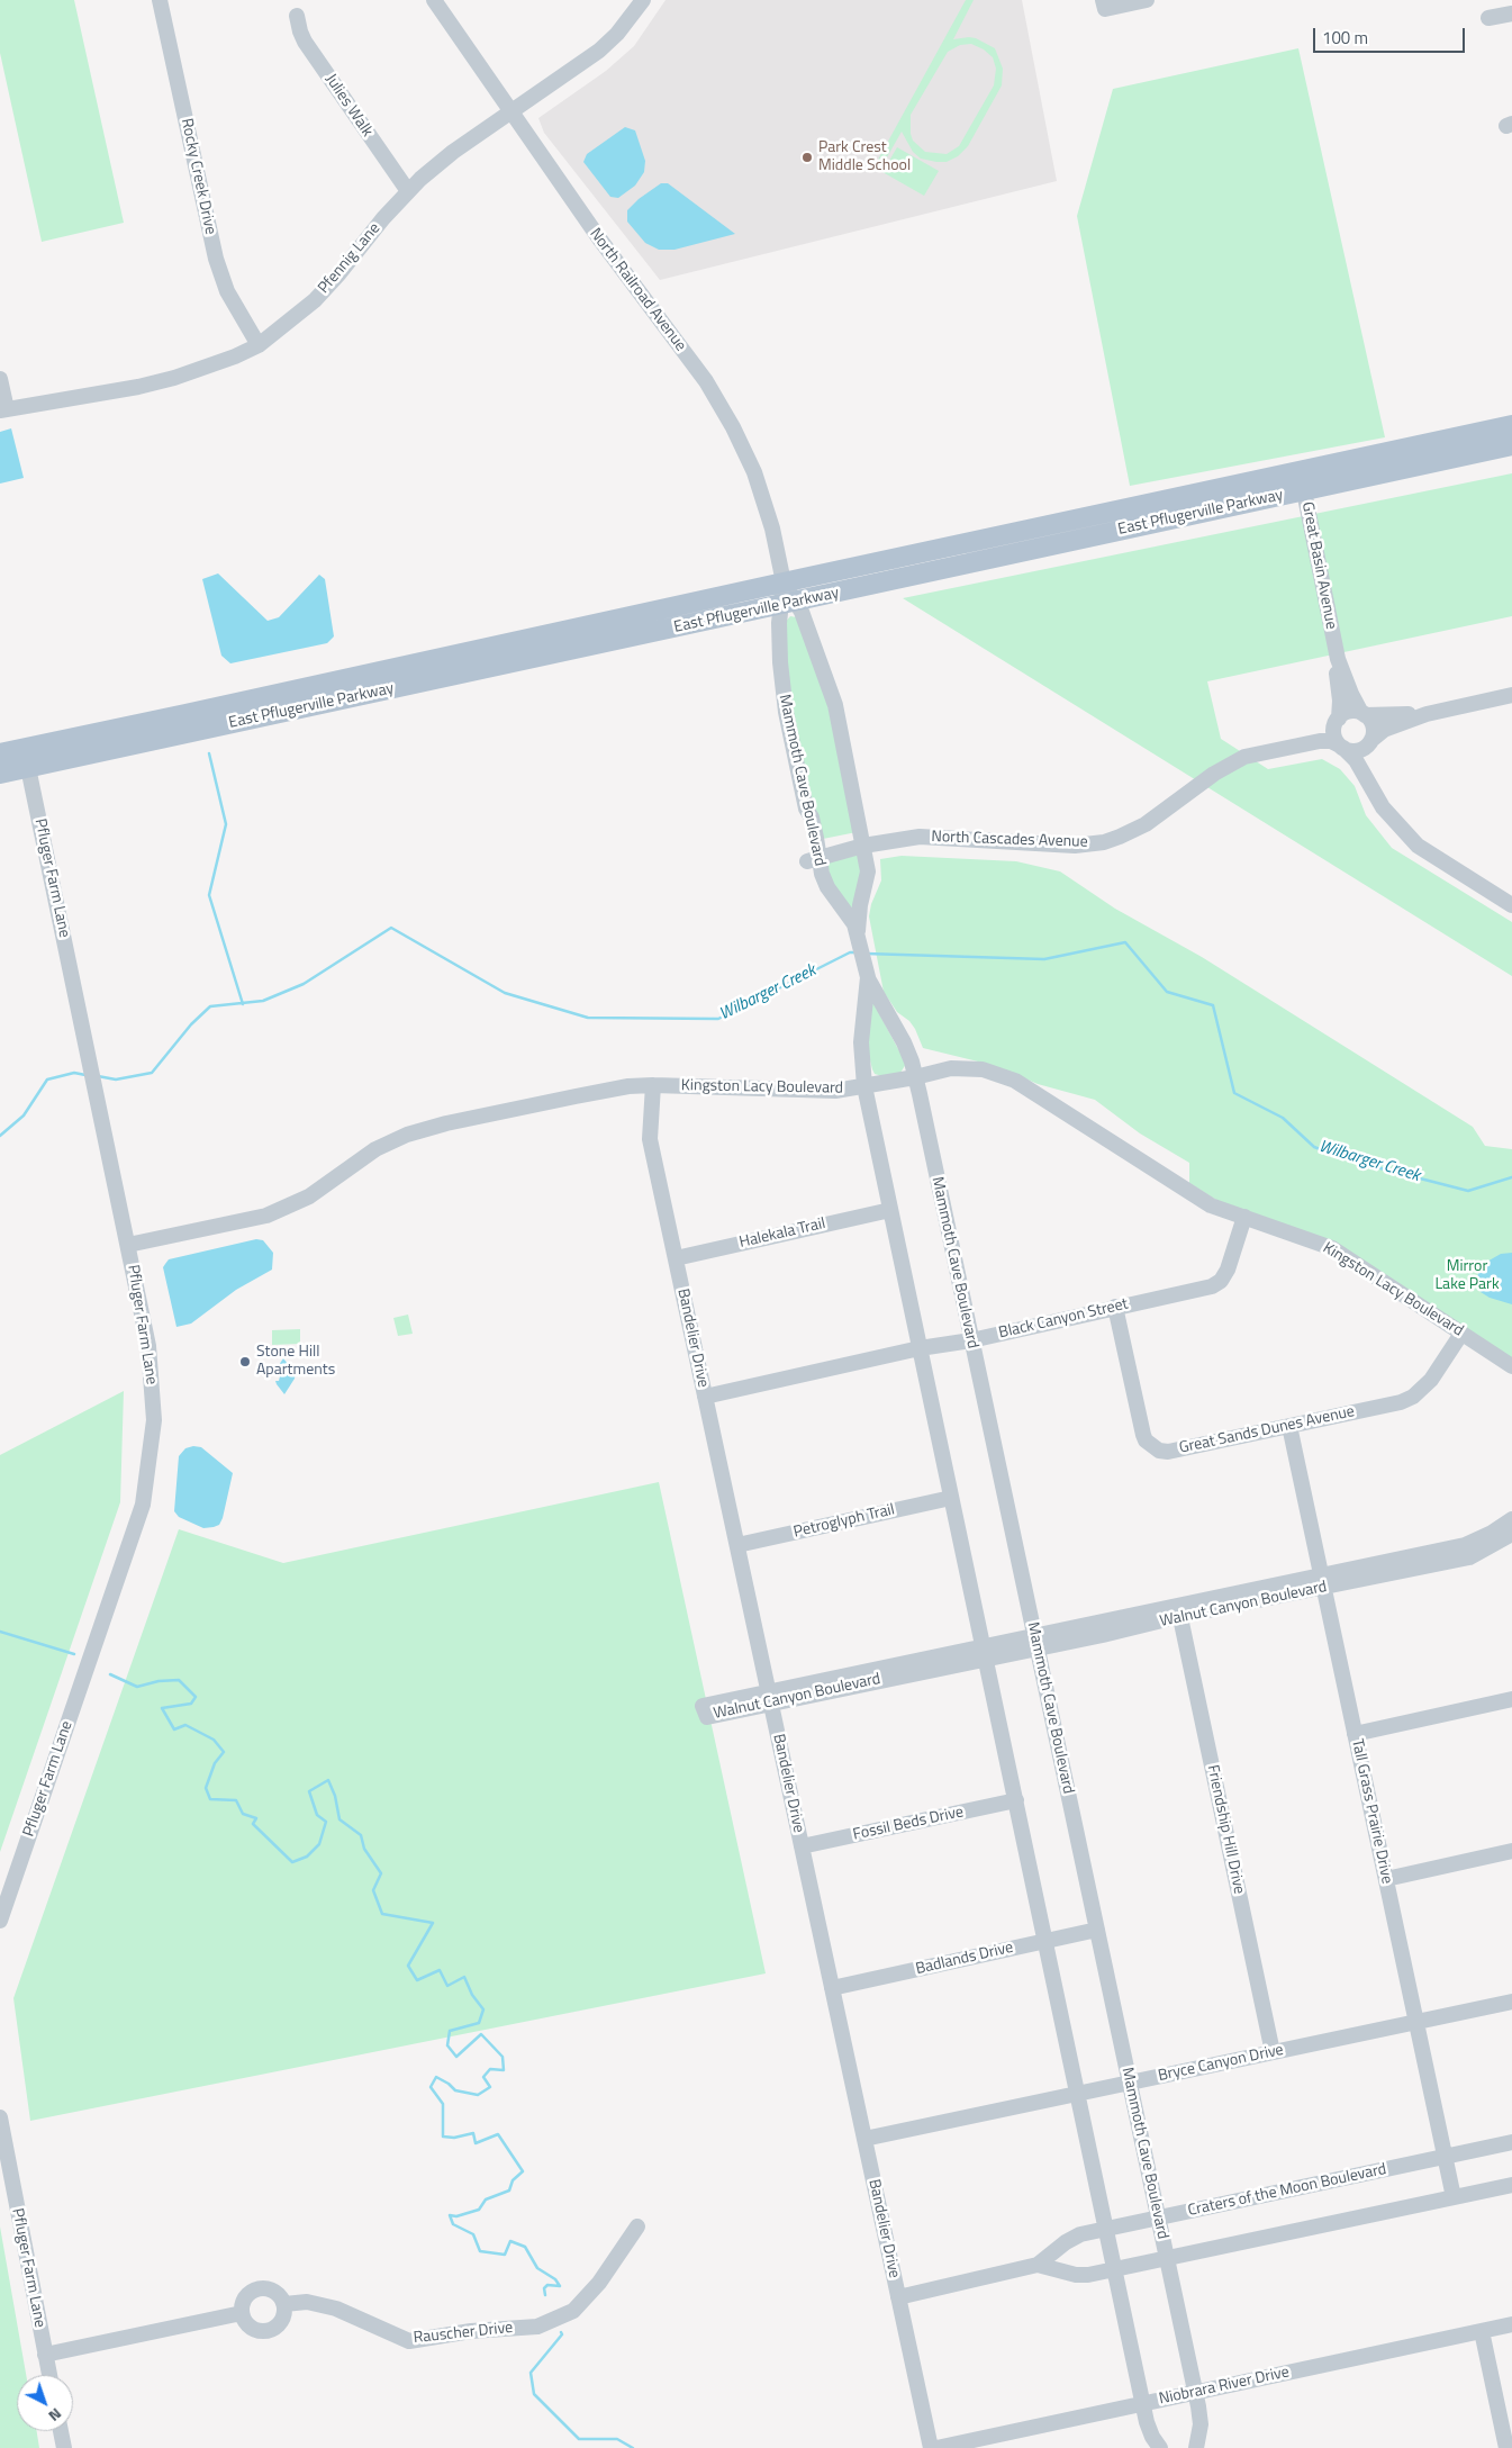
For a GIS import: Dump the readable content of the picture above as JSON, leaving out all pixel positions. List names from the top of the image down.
{
  "streets": {
    "main road": ["East Pflugerville Parkway"],
    "street": [
      "Julies Walk",
      "Rocky Creek Drive",
      "Pfennig Lane",
      "North Railroad Avenue",
      "Great Basin Avenue",
      "Mammoth Cave Boulevard",
      "North Cascades Avenue",
      "Pfluger Farm Lane",
      "Kingston Lacy Boulevard",
      "Halekala Trail",
      "Black Canyon Street",
      "Bandelier Drive",
      "Great Sands Dunes Avenue",
      "Petroglyph Trail",
      "Walnut Canyon Boulevard",
      "Tall Grass Prairie Drive",
      "Fossil Beds Drive",
      "Friendship Hill Drive",
      "Badlands Drive",
      "Bryce Canyon Drive",
      "Craters of the Moon Boulevard",
      "Rauscher Drive",
      "Niobrara River Drive"
    ]
  },
  "crossings": [
    ["Julies Walk", "Pfennig Lane"],
    ["Rocky Creek Drive", "Pfennig Lane"],
    ["Pfennig Lane", "North Railroad Avenue"],
    ["North Railroad Avenue", "East Pflugerville Parkway"],
    ["North Railroad Avenue", "Mammoth Cave Boulevard"],
    ["East Pflugerville Parkway", "Great Basin Avenue"],
    ["East Pflugerville Parkway", "Mammoth Cave Boulevard"],
    ["East Pflugerville Parkway", "Pfluger Farm Lane"],
    ["Mammoth Cave Boulevard", "North Cascades Avenue"],
    ["Mammoth Cave Boulevard", "Kingston Lacy Boulevard"],
    ["Mammoth Cave Boulevard", "Halekala Trail"],
    ["Mammoth Cave Boulevard", "Black Canyon Street"],
    ["Mammoth Cave Boulevard", "Petroglyph Trail"],
    ["Mammoth Cave Boulevard", "Walnut Canyon Boulevard"],
    ["Mammoth Cave Boulevard", "Fossil Beds Drive"],
    ["Mammoth Cave Boulevard", "Badlands Drive"],
    ["Mammoth Cave Boulevard", "Bryce Canyon Drive"],
    ["Mammoth Cave Boulevard", "Craters of the Moon Boulevard"],
    ["Mammoth Cave Boulevard", "Niobrara River Drive"],
    ["Pfluger Farm Lane", "Kingston Lacy Boulevard"],
    ["Kingston Lacy Boulevard", "Black Canyon Street"],
    ["Kingston Lacy Boulevard", "Bandelier Drive"],
    ["Kingston Lacy Boulevard", "Great Sands Dunes Avenue"],
    ["Halekala Trail", "Bandelier Drive"],
    ["Black Canyon Street", "Bandelier Drive"],
    ["Black Canyon Street", "Great Sands Dunes Avenue"],
    ["Bandelier Drive", "Petroglyph Trail"],
    ["Bandelier Drive", "Walnut Canyon Boulevard"],
    ["Bandelier Drive", "Fossil Beds Drive"],
    ["Bandelier Drive", "Badlands Drive"],
    ["Bandelier Drive", "Bryce Canyon Drive"],
    ["Bandelier Drive", "Craters of the Moon Boulevard"],
    ["Great Sands Dunes Avenue", "Tall Grass Prairie Drive"],
    ["Walnut Canyon Boulevard", "Tall Grass Prairie Drive"],
    ["Walnut Canyon Boulevard", "Friendship Hill Drive"],
    ["Tall Grass Prairie Drive", "Bryce Canyon Drive"],
    ["Tall Grass Prairie Drive", "Craters of the Moon Boulevard"],
    ["Friendship Hill Drive", "Bryce Canyon Drive"]
  ],
  "water": ["Wilbarger Creek"],
  "parks": ["Mirror Lake Park"],
  "places": ["Park Crest Middle School", "Stone Hill Apartments"],
  "scale_bar": "100 m",
  "north": "bottom right"
}
